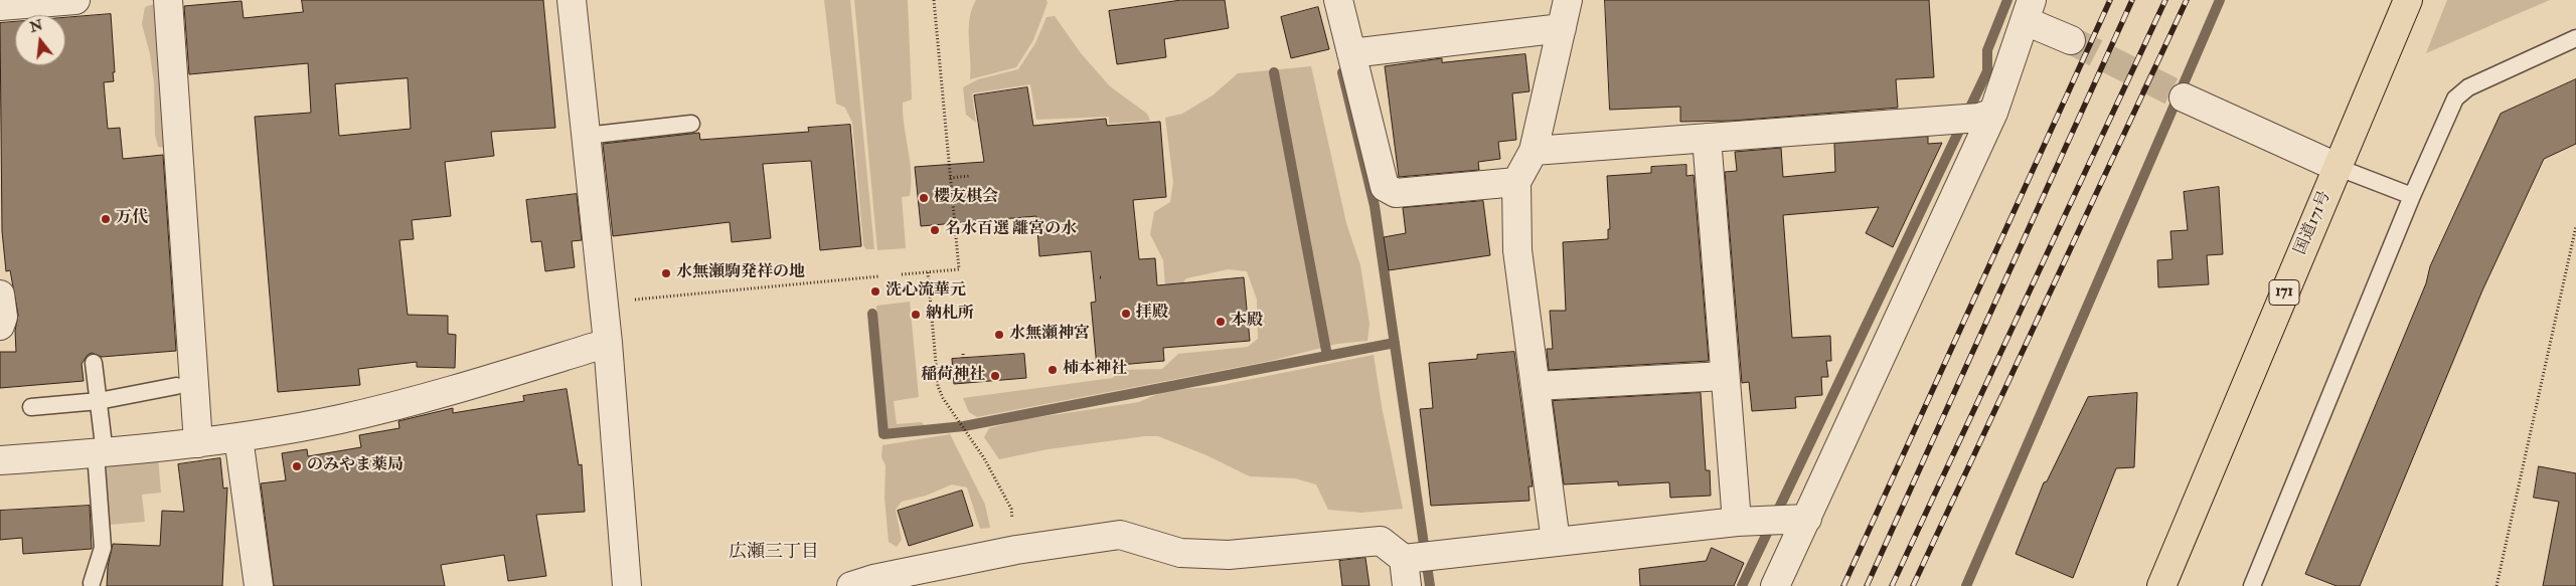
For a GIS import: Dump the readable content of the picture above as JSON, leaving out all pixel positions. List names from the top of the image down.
{
  "streets": {
    "highway": ["国道171号", "171"]
  },
  "districts": ["広瀬三丁目"],
  "places": [
    "櫻友棋会",
    "万代",
    "名水百選 離宮の水",
    "水無瀬駒発祥の地",
    "洗心流華元",
    "拝殿",
    "納札所",
    "本殿",
    "水無瀬神宮",
    "柿本神社",
    "稲荷神社",
    "のみやま薬局"
  ],
  "north": "top"
}
